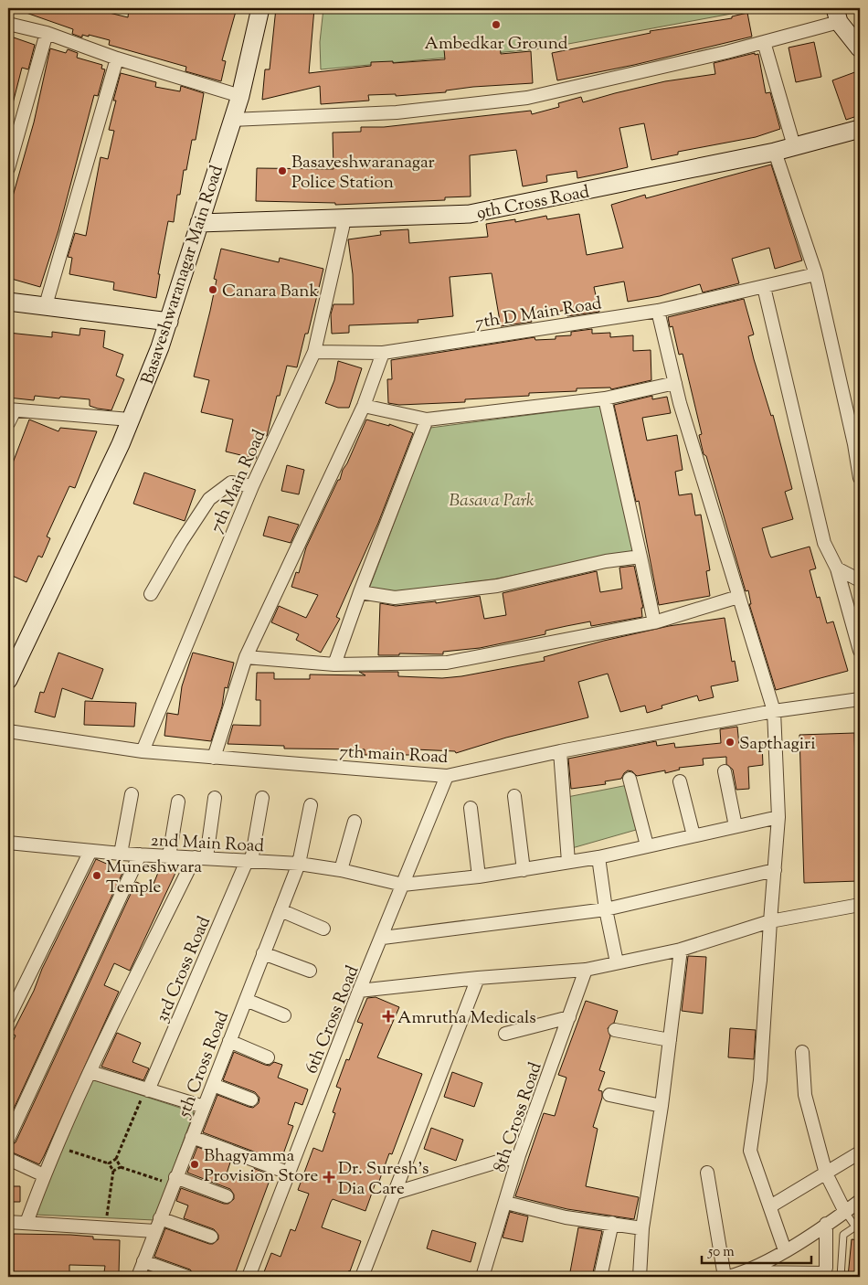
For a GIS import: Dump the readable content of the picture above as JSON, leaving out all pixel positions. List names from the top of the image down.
{
  "streets": {
    "street": [
      "9th Cross Road",
      "Basaveshwaranagar Main Road",
      "7th D Main Road",
      "7th Main Road",
      "7th main Road",
      "2nd Main Road",
      "3rd Cross Road",
      "6th Cross Road",
      "5th Cross Road",
      "8th Cross Road"
    ]
  },
  "crossings": [
    ["9th Cross Road", "Basaveshwaranagar Main Road"],
    ["9th Cross Road", "7th Main Road"],
    ["7th D Main Road", "7th Main Road"],
    ["7th Main Road", "7th main Road"],
    ["7th main Road", "6th Cross Road"],
    ["2nd Main Road", "3rd Cross Road"],
    ["2nd Main Road", "6th Cross Road"],
    ["2nd Main Road", "5th Cross Road"]
  ],
  "parks": ["Basava Park"],
  "places": {
    "other": [
      "Ambedkar Ground",
      "Basaveshwaranagar Police Station",
      "Canara Bank",
      "Sapthagiri",
      "Muneshwara Temple",
      "Bhagyamma Provision Store"
    ],
    "health": ["Amrutha Medicals", "Dr. Suresh's Dia Care"]
  },
  "scale_bar": "50 m"
}
